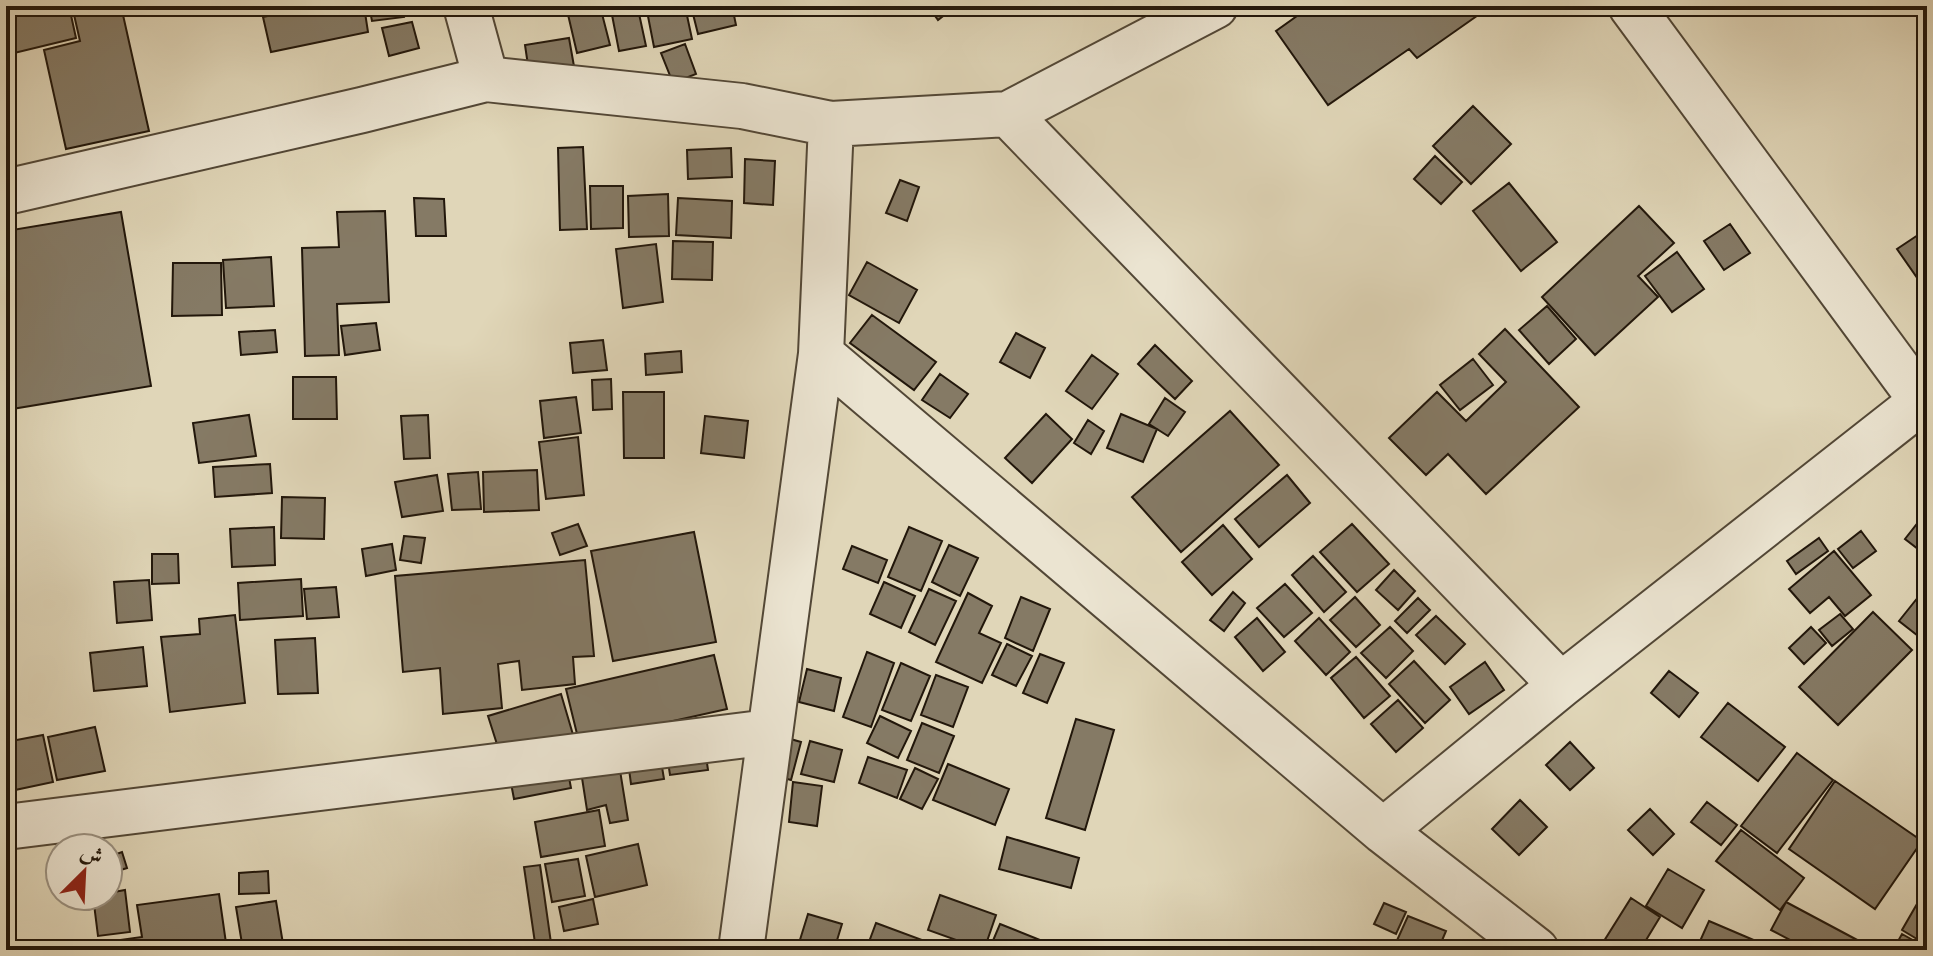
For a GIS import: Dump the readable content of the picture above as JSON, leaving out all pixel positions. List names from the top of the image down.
{
  "north": "top right"
}
